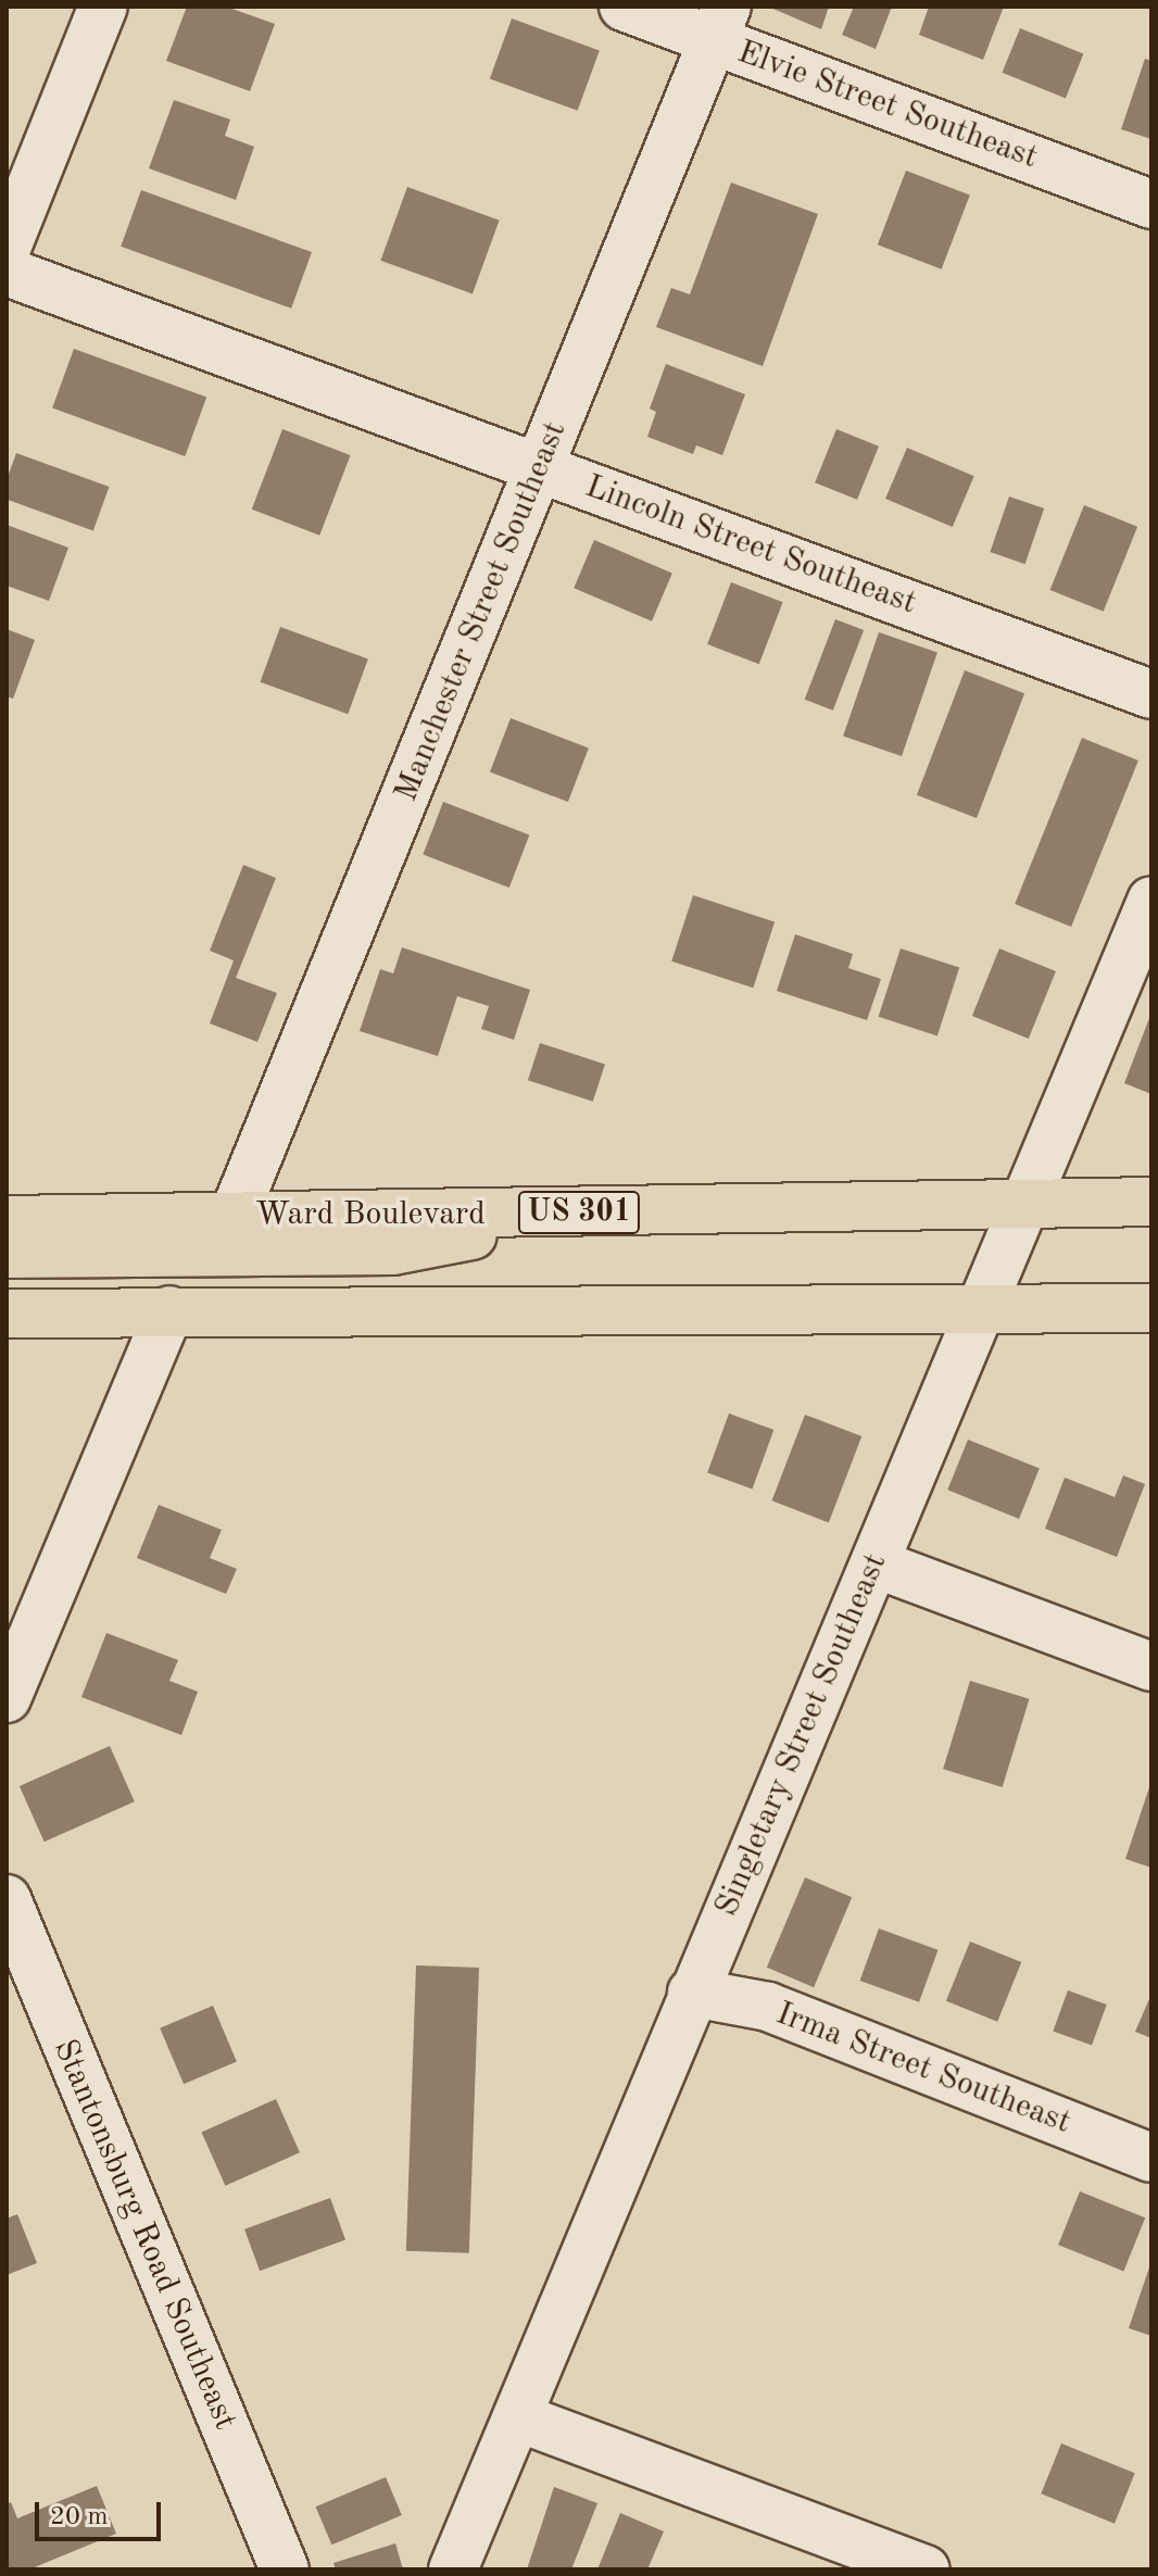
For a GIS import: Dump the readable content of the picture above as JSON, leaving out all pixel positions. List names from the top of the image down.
{
  "streets": {
    "highway": ["US 301", "Ward Boulevard"],
    "street": [
      "Elvie Street Southeast",
      "Lincoln Street Southeast",
      "Manchester Street Southeast",
      "Singletary Street Southeast",
      "Irma Street Southeast",
      "Stantonsburg Road Southeast"
    ]
  },
  "crossings": [
    ["Elvie Street Southeast", "Manchester Street Southeast"],
    ["Lincoln Street Southeast", "Manchester Street Southeast"],
    ["Manchester Street Southeast", "Ward Boulevard"],
    ["Ward Boulevard", "Singletary Street Southeast"],
    ["Singletary Street Southeast", "Irma Street Southeast"]
  ],
  "scale_bar": "20 m"
}
